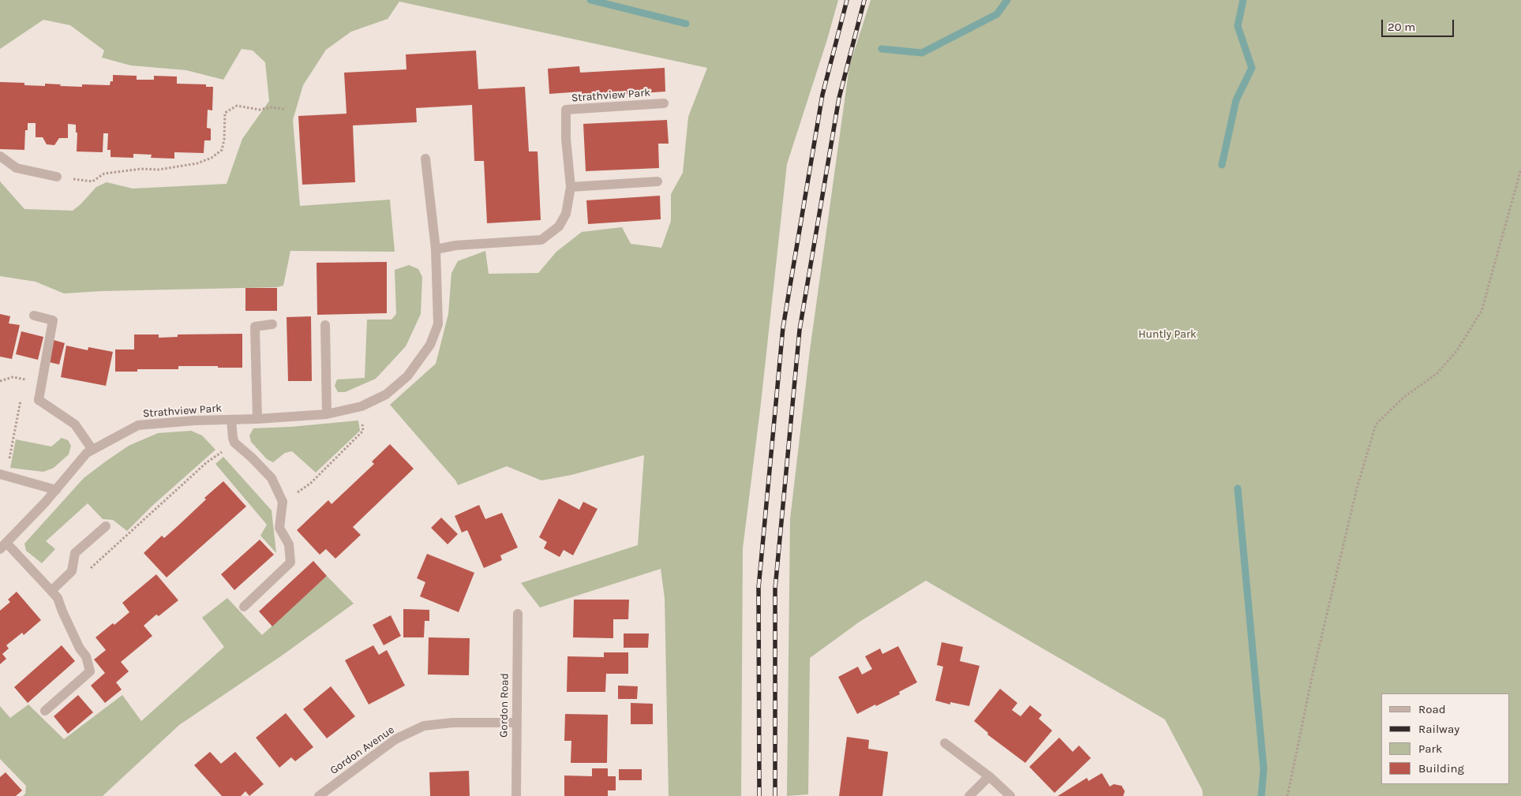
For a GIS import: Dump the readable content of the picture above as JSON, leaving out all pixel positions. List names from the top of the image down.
{
  "streets": {
    "street": ["Strathview Park", "Gordon Road", "Gordon Avenue"]
  },
  "crossings": [
    ["Gordon Road", "Gordon Avenue"]
  ],
  "parks": ["Huntly Park"],
  "legend": [
    "Road",
    "Railway",
    "Park",
    "Building"
  ],
  "scale_bar": "20 m"
}
